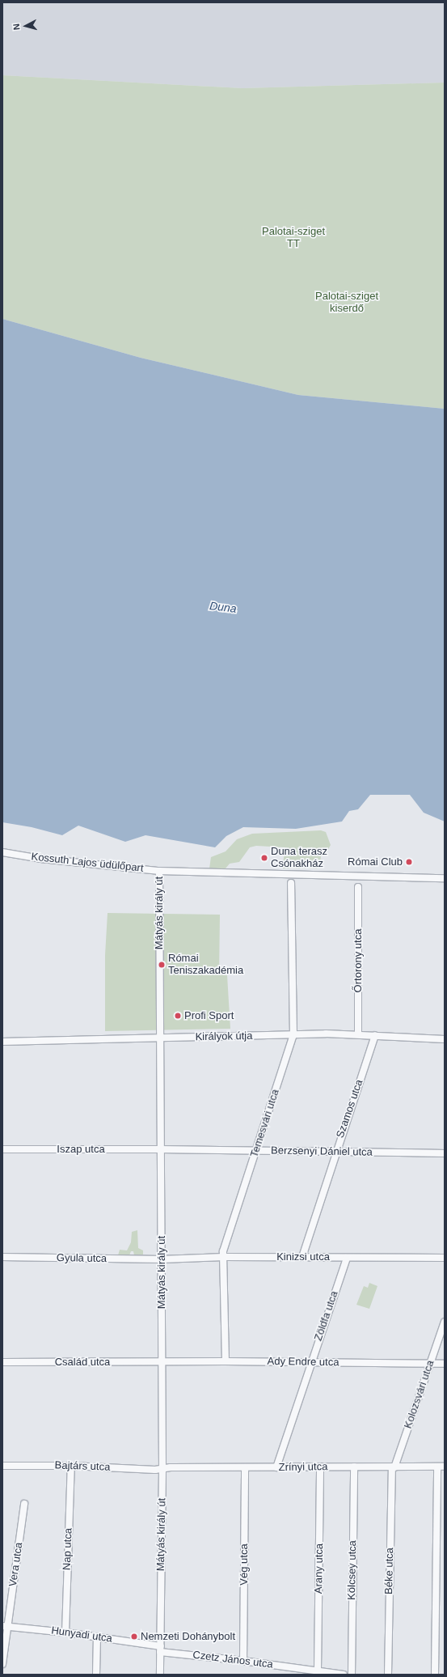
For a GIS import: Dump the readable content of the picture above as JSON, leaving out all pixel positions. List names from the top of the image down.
{
  "streets": {
    "street": [
      "Kossuth Lajos üdülőpart",
      "Mátyás király út",
      "Őrtorony utca",
      "Királyok útja",
      "Szamos utca",
      "Temesvári utca",
      "Iszap utca",
      "Berzsenyi Dániel utca",
      "Kinizsi utca",
      "Gyula utca",
      "Zöldfa utca",
      "Család utca",
      "Ady Endre utca",
      "Kolozsvári utca",
      "Bajtárs utca",
      "Zrínyi utca",
      "Nap utca",
      "Vera utca",
      "Vég utca",
      "Arany utca",
      "Kölcsey utca",
      "Béke utca",
      "Hunyadi utca",
      "Czetz János utca"
    ]
  },
  "crossings": [
    ["Kossuth Lajos üdülőpart", "Mátyás király út"],
    ["Mátyás király út", "Királyok útja"],
    ["Mátyás király út", "Iszap utca"],
    ["Mátyás király út", "Berzsenyi Dániel utca"],
    ["Mátyás király út", "Kinizsi utca"],
    ["Mátyás király út", "Gyula utca"],
    ["Mátyás király út", "Család utca"],
    ["Mátyás király út", "Ady Endre utca"],
    ["Mátyás király út", "Bajtárs utca"],
    ["Mátyás király út", "Zrínyi utca"],
    ["Mátyás király út", "Hunyadi utca"],
    ["Mátyás király út", "Czetz János utca"],
    ["Őrtorony utca", "Királyok útja"],
    ["Királyok útja", "Szamos utca"],
    ["Királyok útja", "Temesvári utca"],
    ["Szamos utca", "Berzsenyi Dániel utca"],
    ["Szamos utca", "Kinizsi utca"],
    ["Temesvári utca", "Berzsenyi Dániel utca"],
    ["Temesvári utca", "Kinizsi utca"],
    ["Temesvári utca", "Ady Endre utca"],
    ["Iszap utca", "Berzsenyi Dániel utca"],
    ["Kinizsi utca", "Gyula utca"],
    ["Kinizsi utca", "Zöldfa utca"],
    ["Zöldfa utca", "Ady Endre utca"],
    ["Zöldfa utca", "Zrínyi utca"],
    ["Család utca", "Ady Endre utca"],
    ["Ady Endre utca", "Kolozsvári utca"],
    ["Kolozsvári utca", "Zrínyi utca"],
    ["Kolozsvári utca", "Béke utca"],
    ["Bajtárs utca", "Zrínyi utca"],
    ["Bajtárs utca", "Nap utca"],
    ["Zrínyi utca", "Vég utca"],
    ["Zrínyi utca", "Arany utca"],
    ["Zrínyi utca", "Kölcsey utca"],
    ["Zrínyi utca", "Béke utca"],
    ["Nap utca", "Hunyadi utca"],
    ["Vera utca", "Hunyadi utca"],
    ["Vég utca", "Czetz János utca"],
    ["Arany utca", "Czetz János utca"],
    ["Hunyadi utca", "Czetz János utca"]
  ],
  "water": ["Duna"],
  "parks": ["Palotai-sziget TT", "Palotai-sziget kiserdő"],
  "places": [
    "Duna terasz Csónakház",
    "Római Club",
    "Római Teniszakadémia",
    "Profi Sport",
    "Nemzeti Dohánybolt"
  ],
  "north": "left"
}
